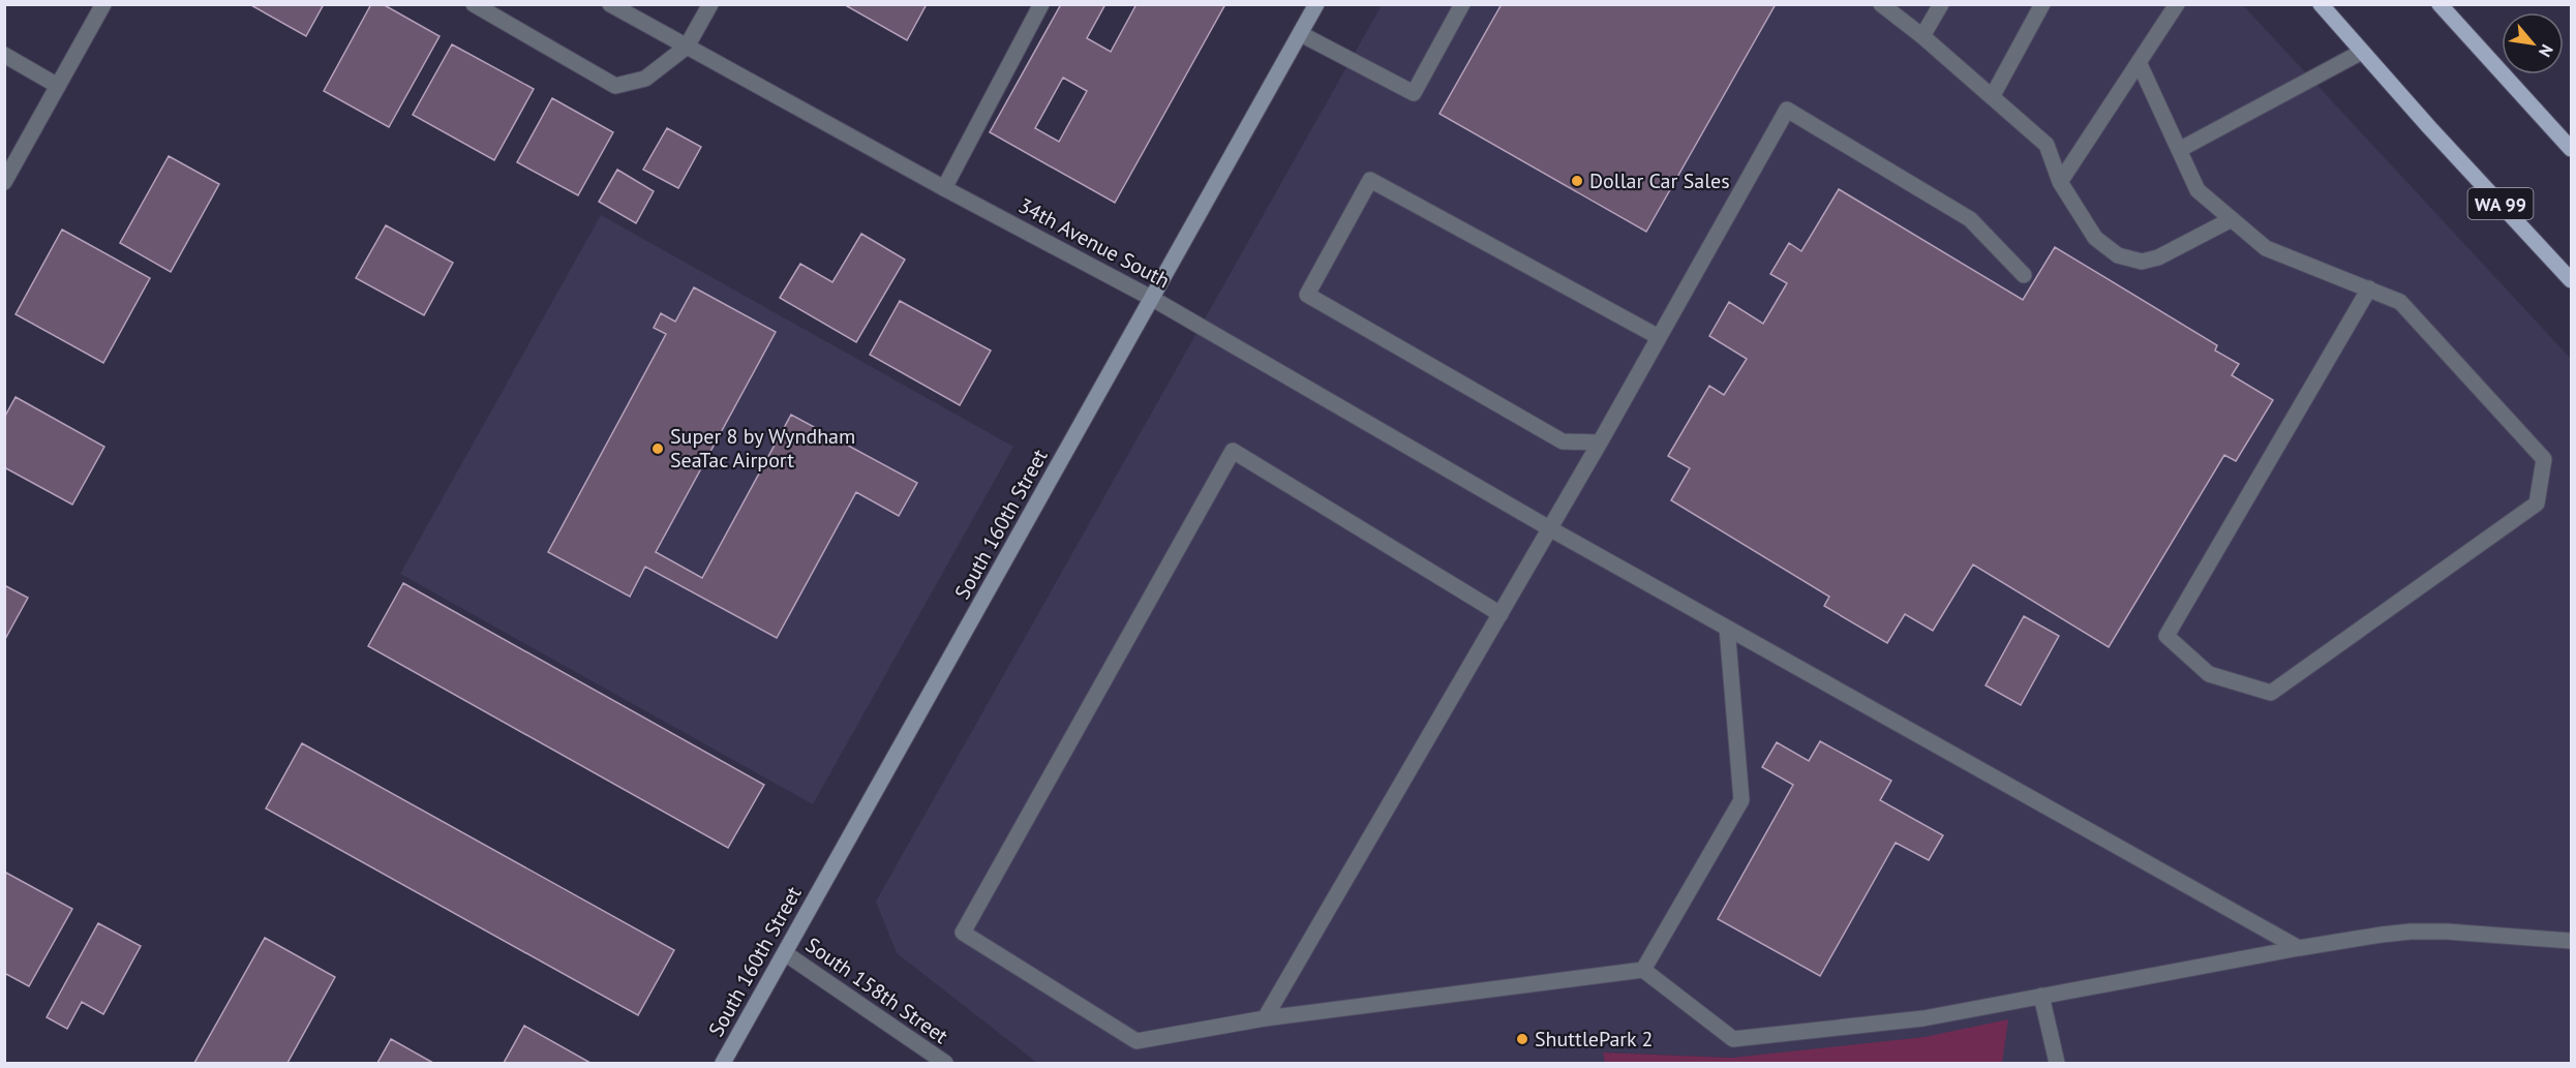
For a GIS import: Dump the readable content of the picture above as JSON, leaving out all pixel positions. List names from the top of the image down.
{
  "streets": {
    "main road": ["WA 99", "South 160th Street"],
    "street": ["34th Avenue South", "South 158th Street"]
  },
  "crossings": [
    ["34th Avenue South", "South 160th Street"],
    ["South 160th Street", "South 158th Street"]
  ],
  "places": ["Dollar Car Sales", "Super 8 by Wyndham SeaTac Airport", "ShuttlePark 2"],
  "north": "bottom right"
}
